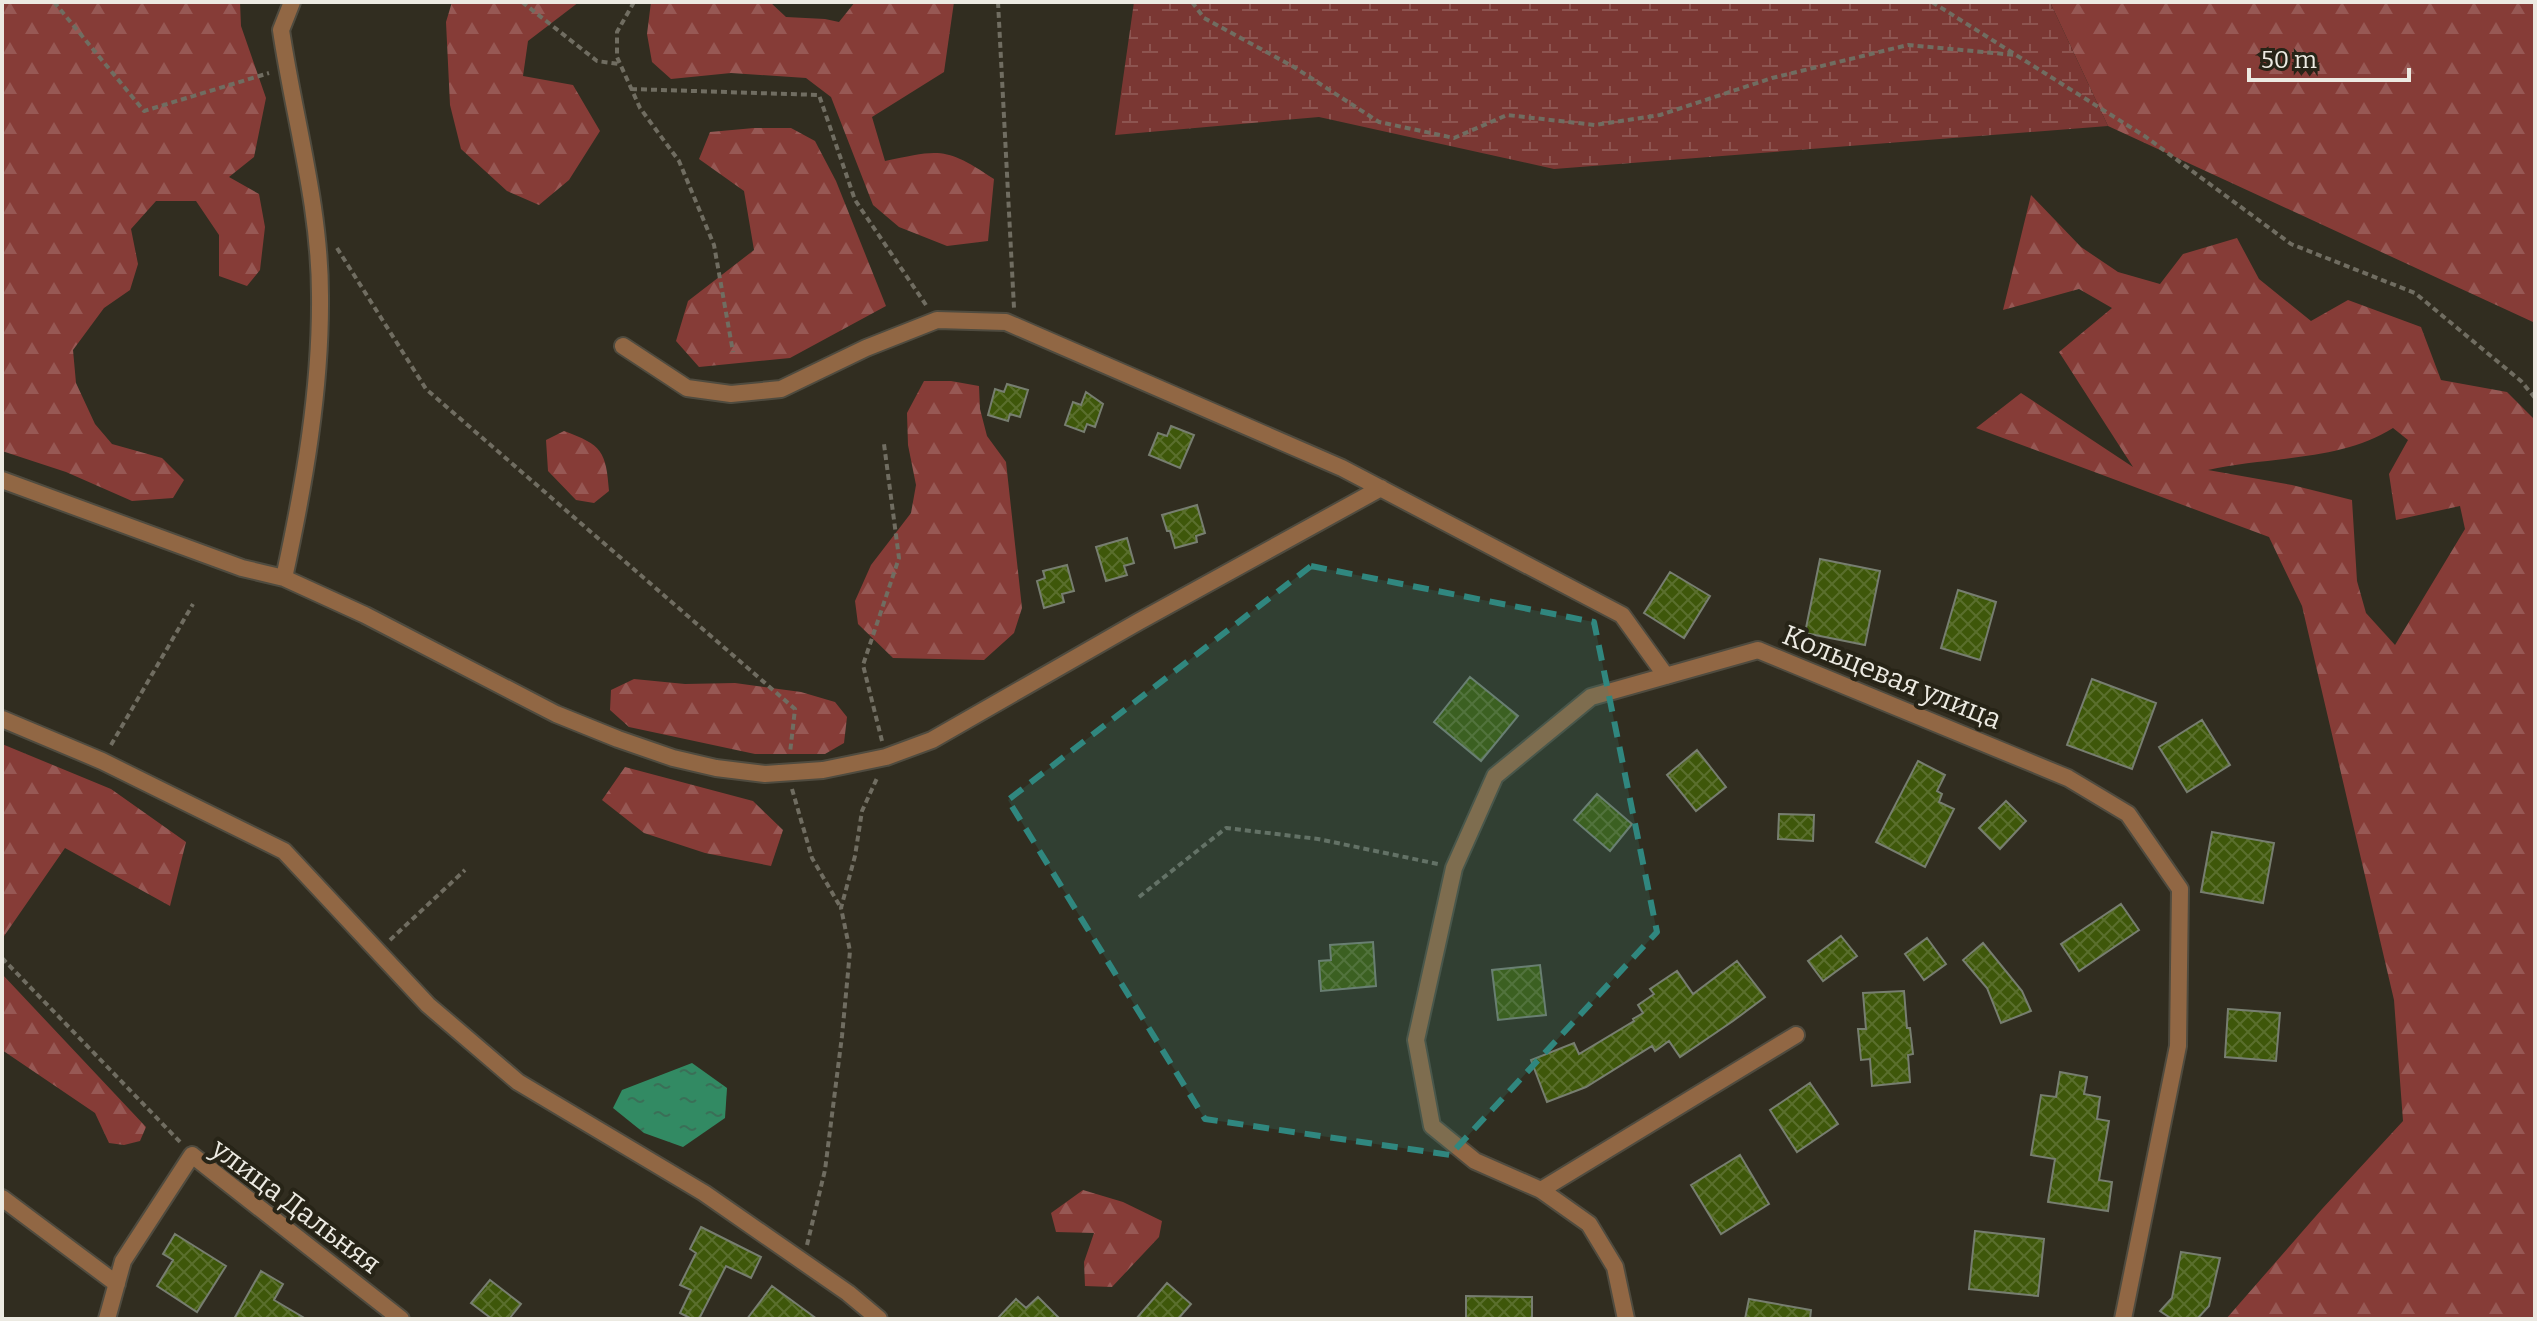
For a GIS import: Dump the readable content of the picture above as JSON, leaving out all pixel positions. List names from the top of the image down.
{
  "streets": {
    "street": ["Кольцевая улица", "улица Дальняя"]
  },
  "scale_bar": "50 m"
}
